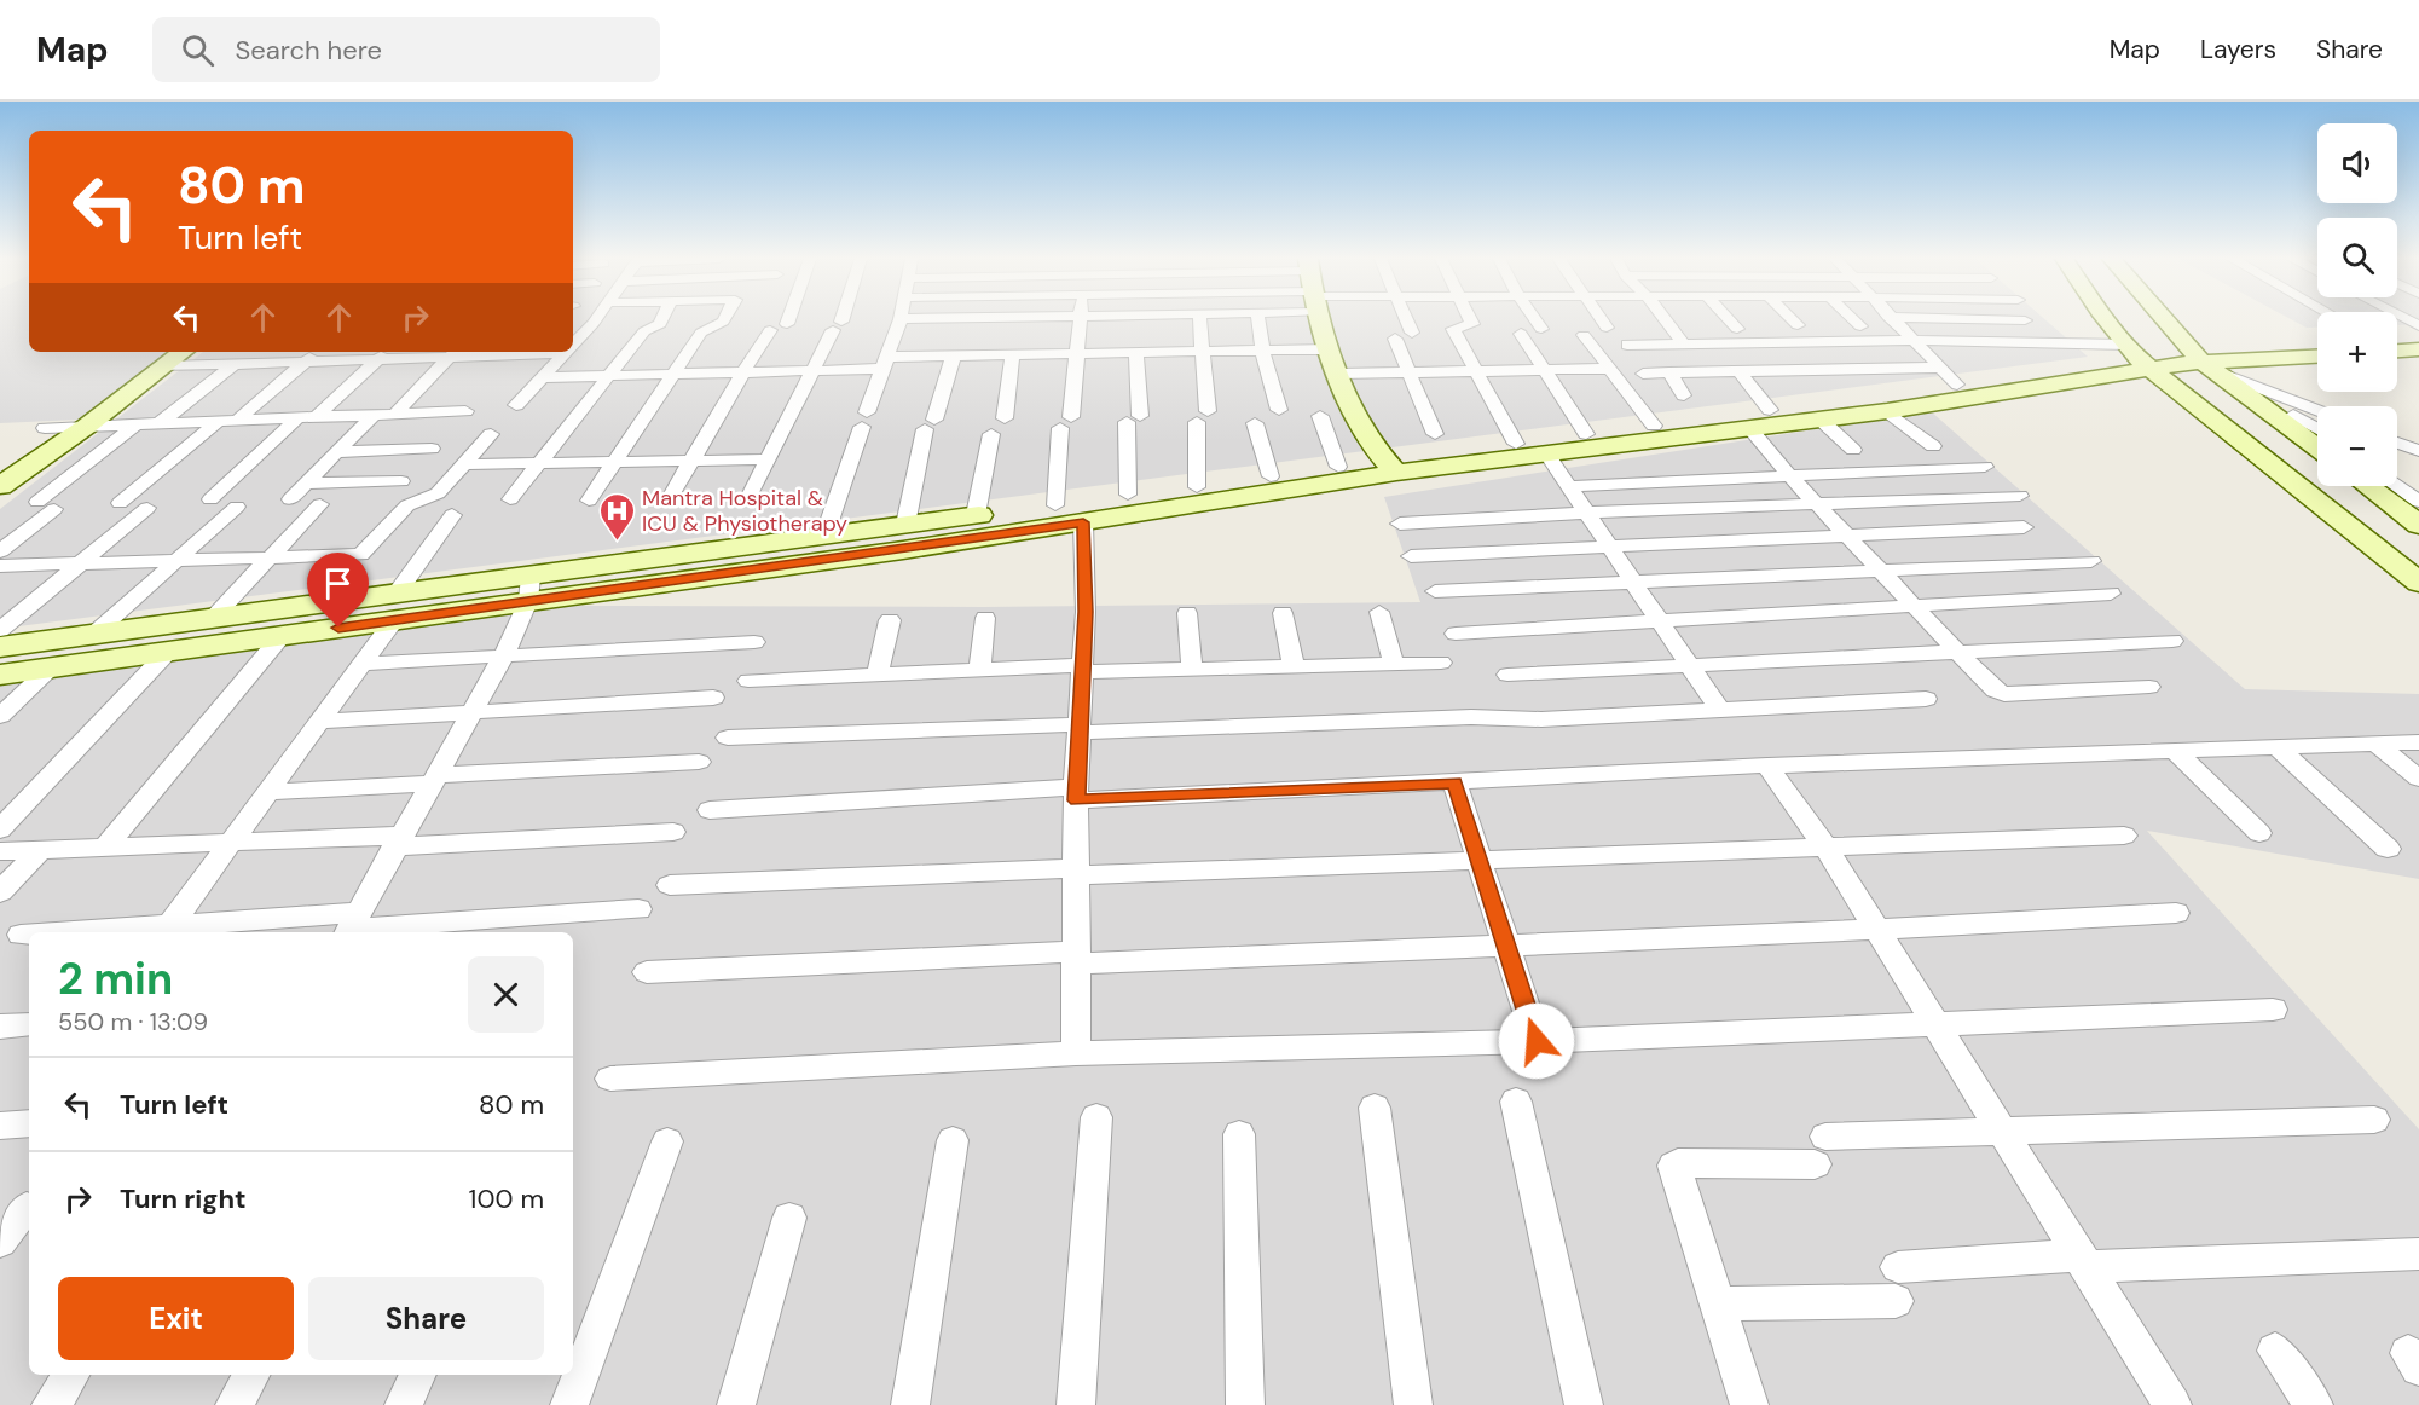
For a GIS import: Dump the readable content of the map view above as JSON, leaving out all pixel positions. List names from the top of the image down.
{
  "places": {
    "hospital": ["Mantra Hospital & ICU & Physiotherapy"]
  },
  "page": {
    "header": "Map",
    "search": "Search here",
    "nav": ["Map", "Layers", "Share"],
    "map_buttons": ["+", "−"],
    "turn": ["80 m", "Turn left"],
    "heading": ["2 min", "550 m · 13:09"],
    "list": [
      {
        "name": "Turn left",
        "value": "80 m"
      },
      {
        "name": "Turn right",
        "value": "100 m"
      }
    ],
    "buttons": ["Exit", "Share"]
  }
}
